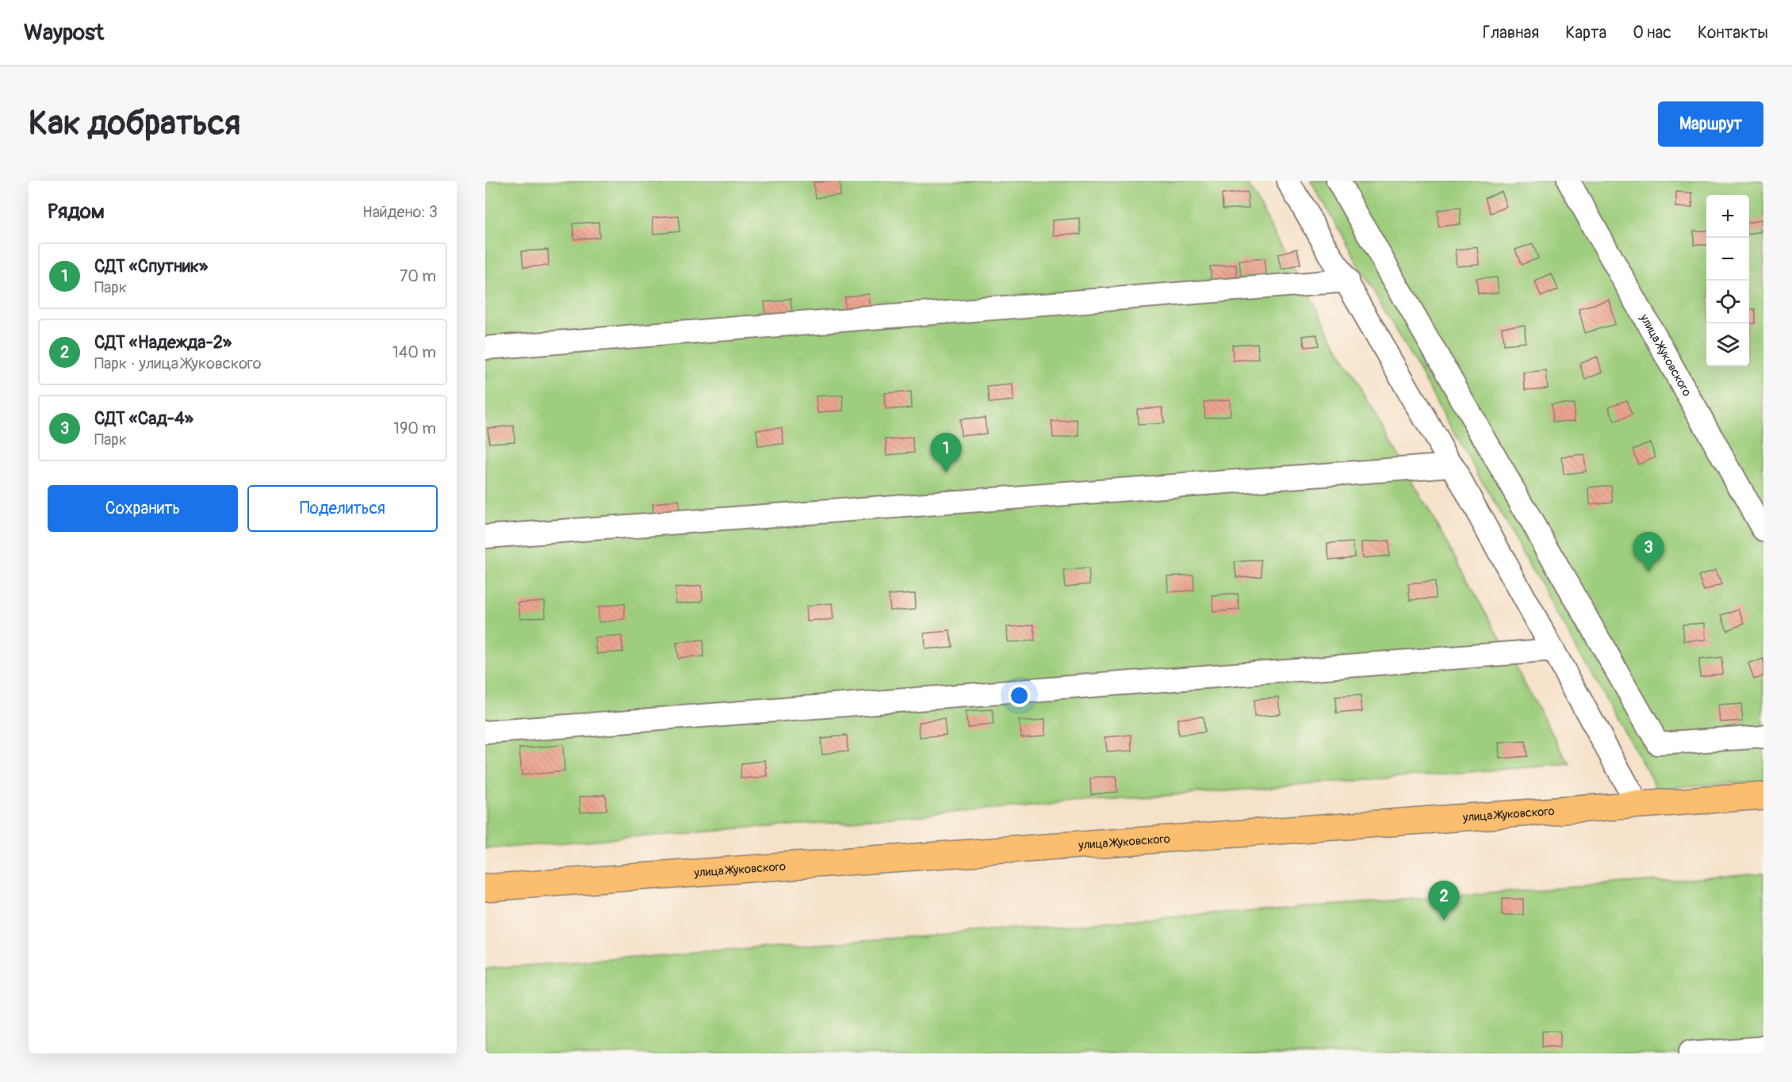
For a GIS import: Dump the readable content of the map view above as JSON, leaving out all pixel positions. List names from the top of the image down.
{
  "streets": {
    "main road": ["улица Жуковского"]
  },
  "page": {
    "header": "Waypost",
    "nav": [
      "Главная",
      "Карта",
      "О нас",
      "Контакты"
    ],
    "buttons": [
      "Маршрут",
      ["Сохранить", "Поделиться"]
    ],
    "title": "Как добраться",
    "heading": ["Рядом", "Найдено: 3"],
    "map_buttons": ["+", "−"],
    "list": [
      {
        "mark": "1",
        "name": "СДТ «Спутник»",
        "note": "Парк",
        "value": "70 m"
      },
      {
        "mark": "2",
        "name": "СДТ «Надежда-2»",
        "note": "Парк · улица Жуковского",
        "value": "140 m"
      },
      {
        "mark": "3",
        "name": "СДТ «Сад-4»",
        "note": "Парк",
        "value": "190 m"
      }
    ],
    "pins": ["1", "3", "2"]
  }
}
